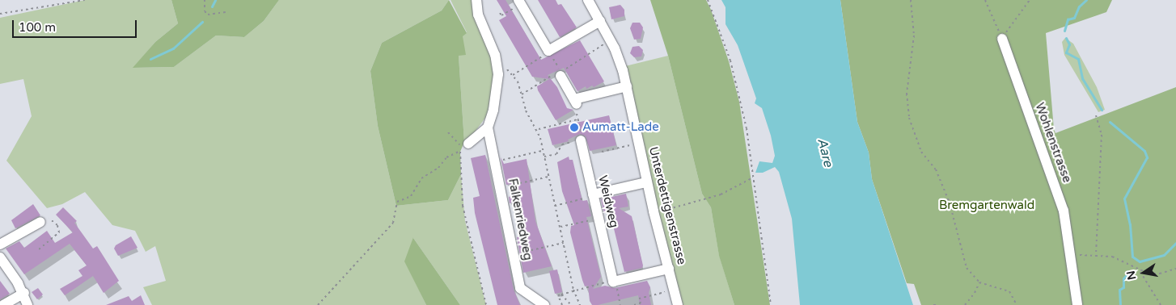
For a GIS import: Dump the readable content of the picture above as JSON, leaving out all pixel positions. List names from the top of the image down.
{
  "streets": {
    "street": [
      "Wohlenstrasse",
      "Weidweg",
      "Unterdettigenstrasse",
      "Falkenriedweg"
    ]
  },
  "water": ["Aare"],
  "parks": ["Bremgartenwald"],
  "places": ["Aumatt-Lade"],
  "scale_bar": "100 m",
  "north": "left"
}
